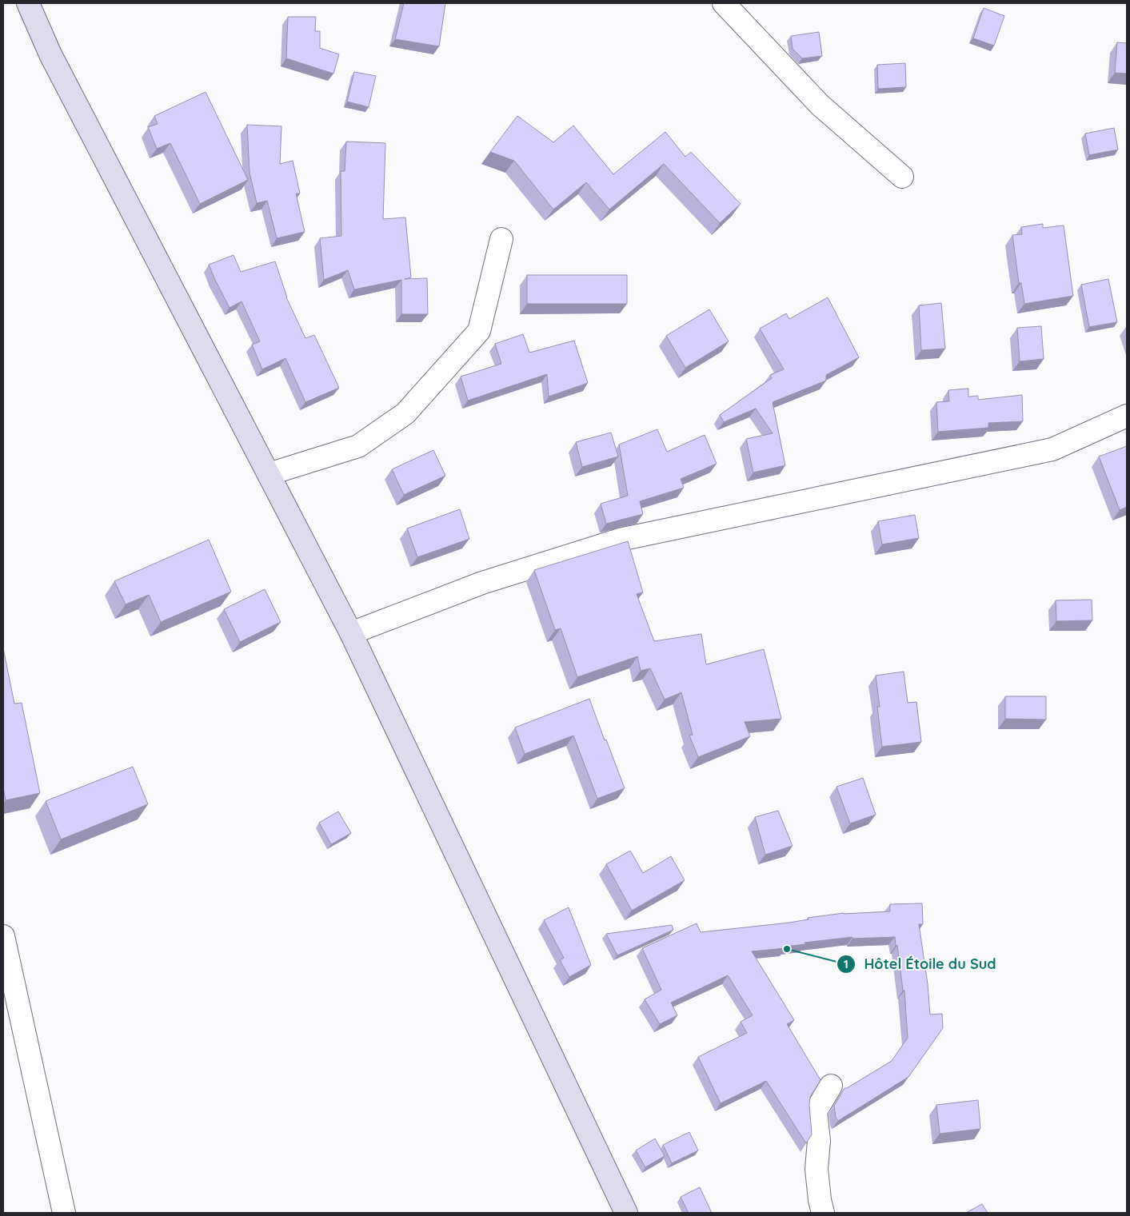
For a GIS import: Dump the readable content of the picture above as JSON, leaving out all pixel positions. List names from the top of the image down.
{
  "places": ["Hôtel Étoile du Sud"]
}
